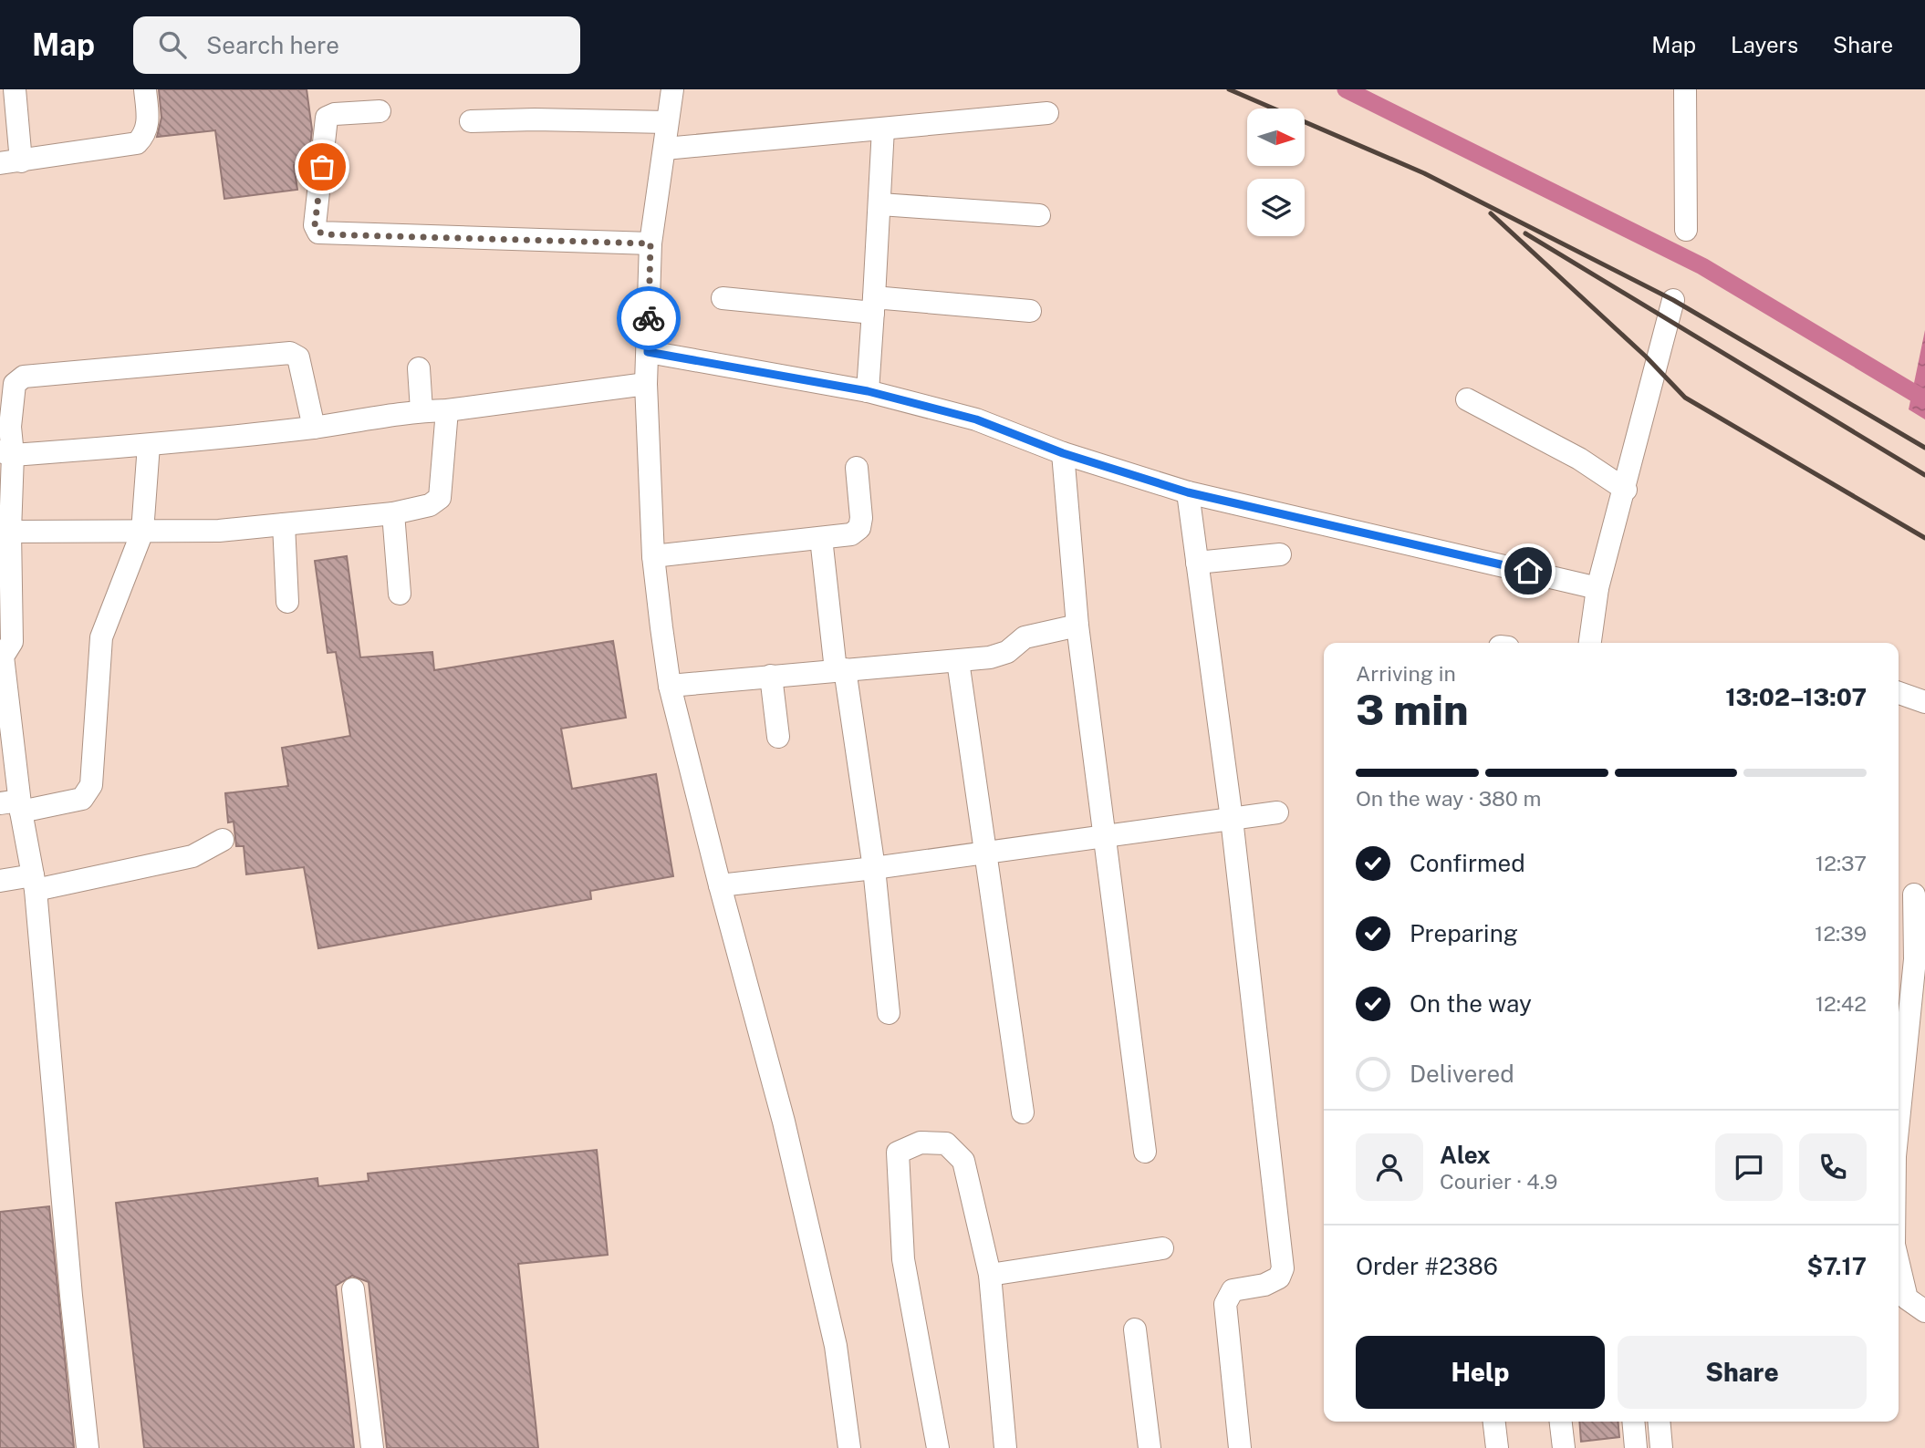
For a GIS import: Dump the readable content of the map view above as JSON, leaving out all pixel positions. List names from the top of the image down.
{
  "north": "right",
  "page": {
    "header": "Map",
    "search": "Search here",
    "nav": ["Map", "Layers", "Share"],
    "heading": ["3 min", "Arriving in", "13:02–13:07"],
    "panel": [
      "Alex",
      "Courier · 4.9",
      "Order #2386",
      "$7.17"
    ],
    "bar": "On the way · 380 m",
    "list": [
      ["Confirmed", "12:37"],
      ["Preparing", "12:39"],
      ["On the way", "12:42"],
      "Delivered"
    ],
    "buttons": ["Help", "Share"]
  }
}
